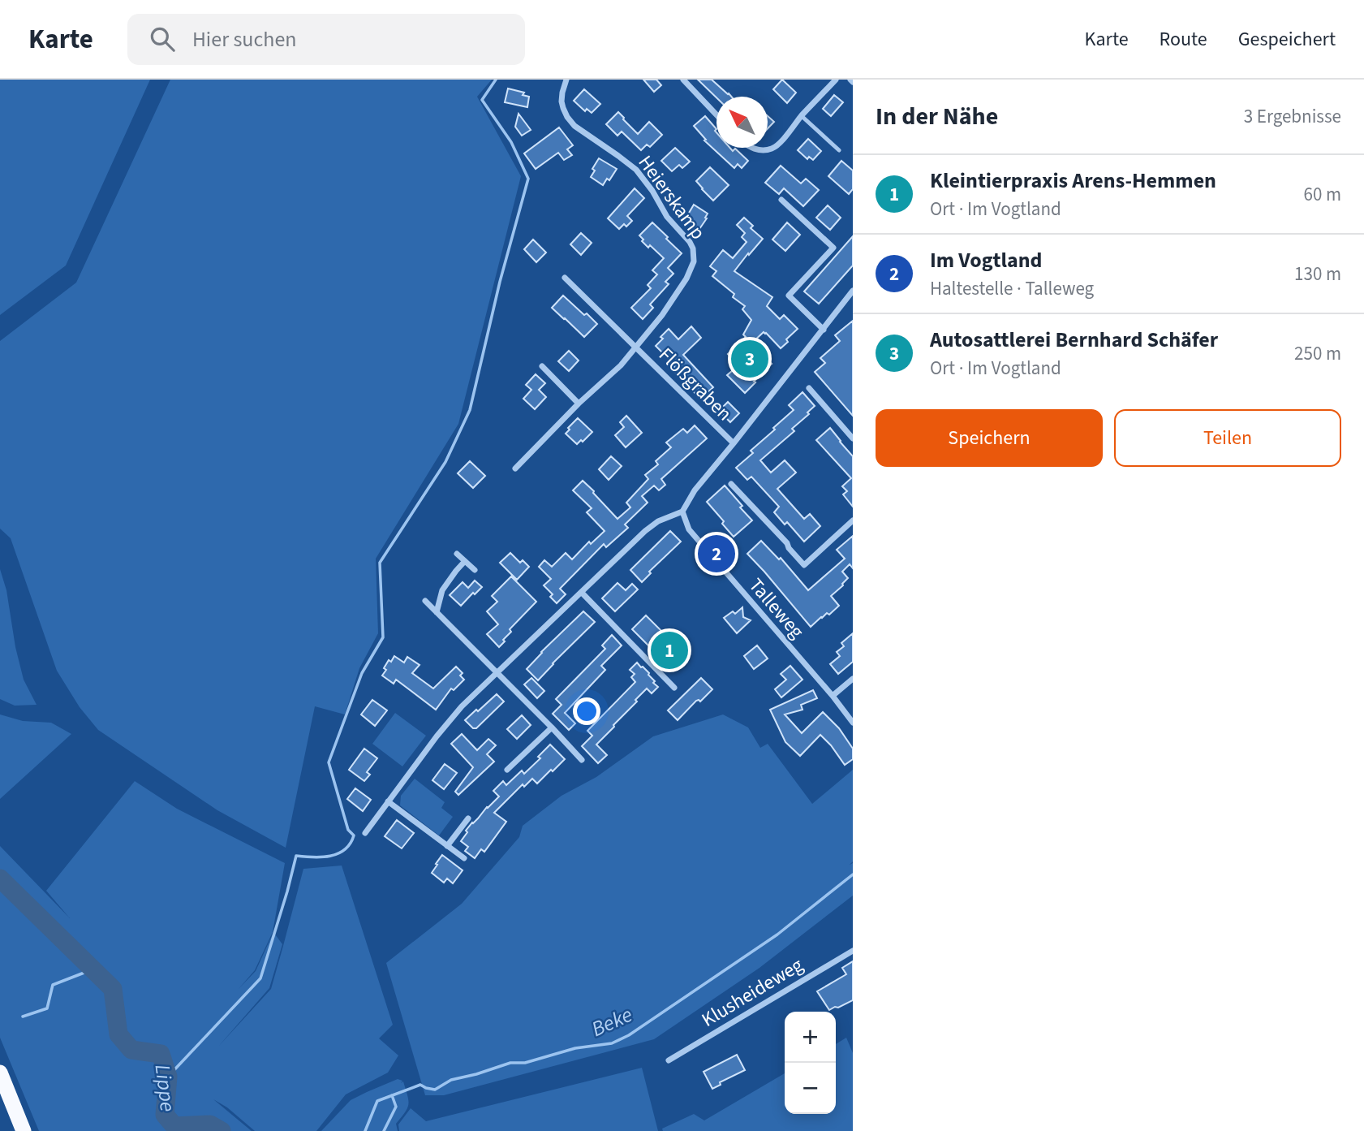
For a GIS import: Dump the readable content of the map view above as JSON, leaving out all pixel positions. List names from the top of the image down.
{
  "streets": {
    "street": [
      "Heierskamp",
      "Flößgraben",
      "Talleweg",
      "Klusheideweg"
    ]
  },
  "crossings": [
    ["Heierskamp", "Flößgraben"]
  ],
  "water": ["Beke", "Lippe"],
  "north": "top left",
  "page": {
    "header": "Karte",
    "search": "Hier suchen",
    "nav": ["Karte", "Route", "Gespeichert"],
    "heading": ["In der Nähe", "3 Ergebnisse"],
    "list": [
      {
        "mark": "1",
        "name": "Kleintierpraxis Arens-Hemmen",
        "note": "Ort · Im Vogtland",
        "value": "60 m"
      },
      {
        "mark": "2",
        "name": "Im Vogtland",
        "note": "Haltestelle · Talleweg",
        "value": "130 m"
      },
      {
        "mark": "3",
        "name": "Autosattlerei Bernhard Schäfer",
        "note": "Ort · Im Vogtland",
        "value": "250 m"
      }
    ],
    "pins": ["3", "2", "1"],
    "buttons": ["Speichern", "Teilen"],
    "map_buttons": ["+", "−"]
  }
}
